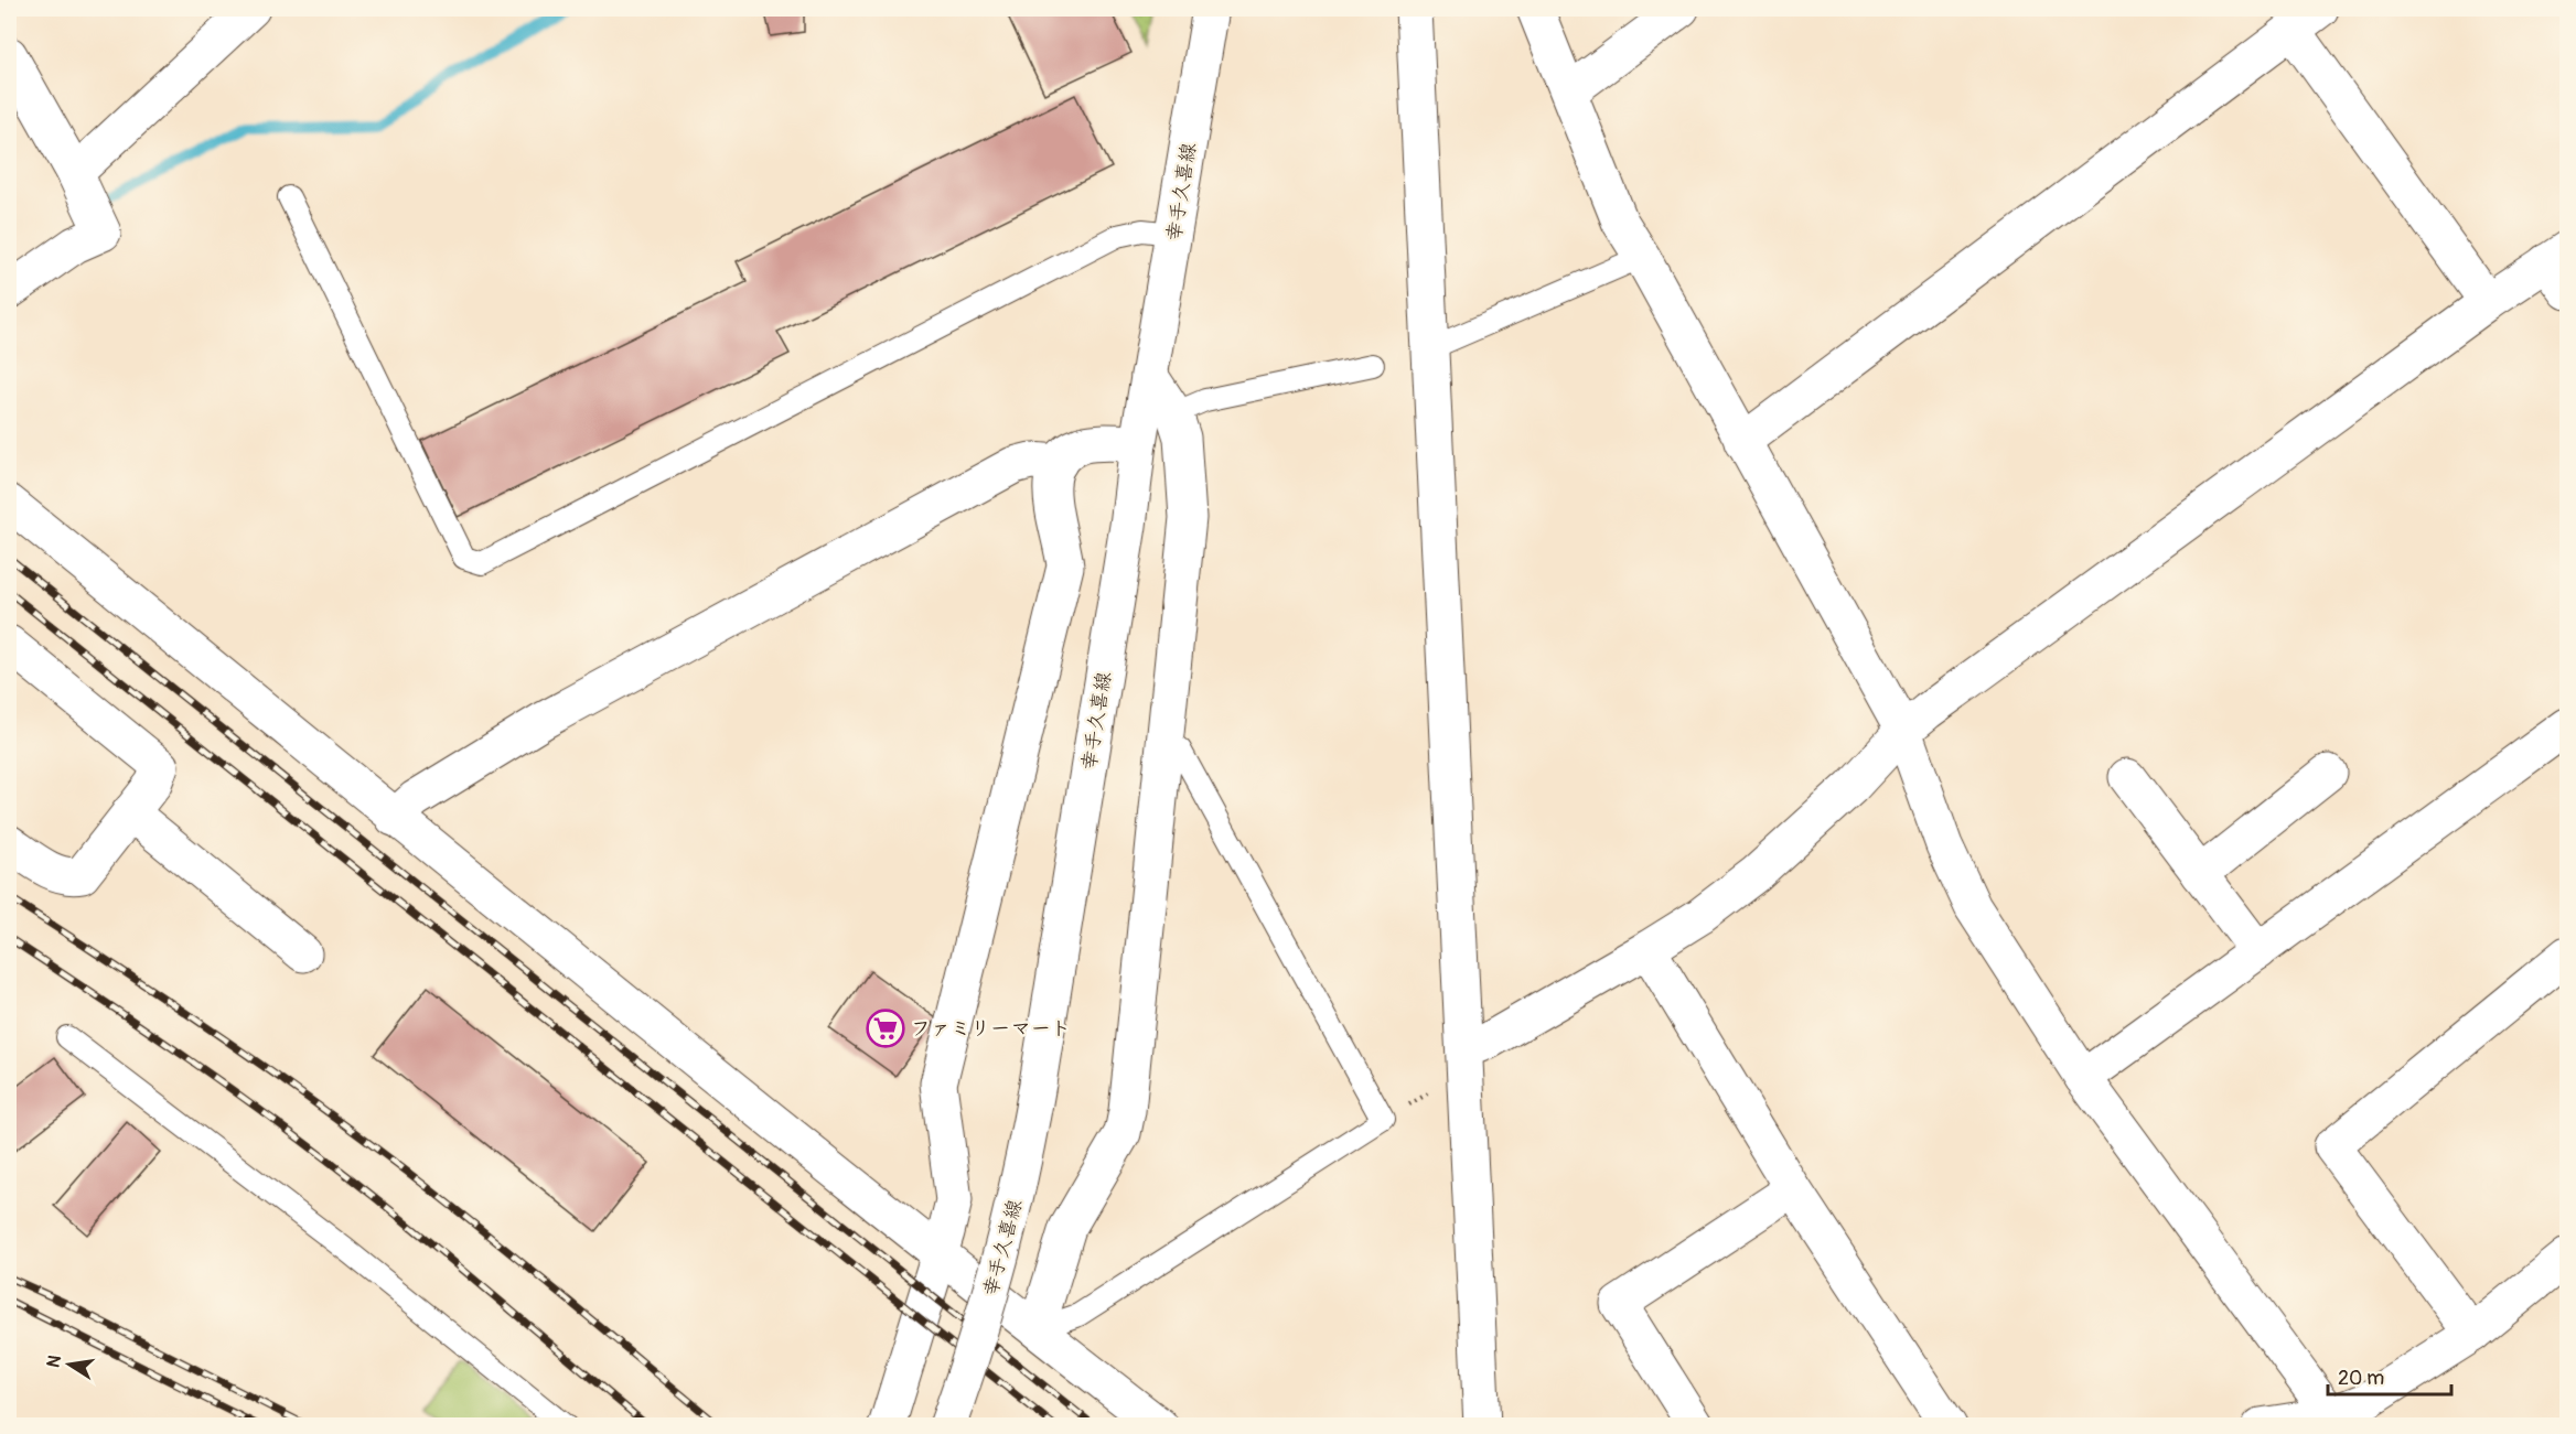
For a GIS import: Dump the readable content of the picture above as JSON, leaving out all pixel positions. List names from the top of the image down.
{
  "streets": {
    "street": ["幸手久喜線"]
  },
  "places": {
    "supermarket": ["ファミリーマート"]
  },
  "scale_bar": "20 m",
  "north": "left"
}
